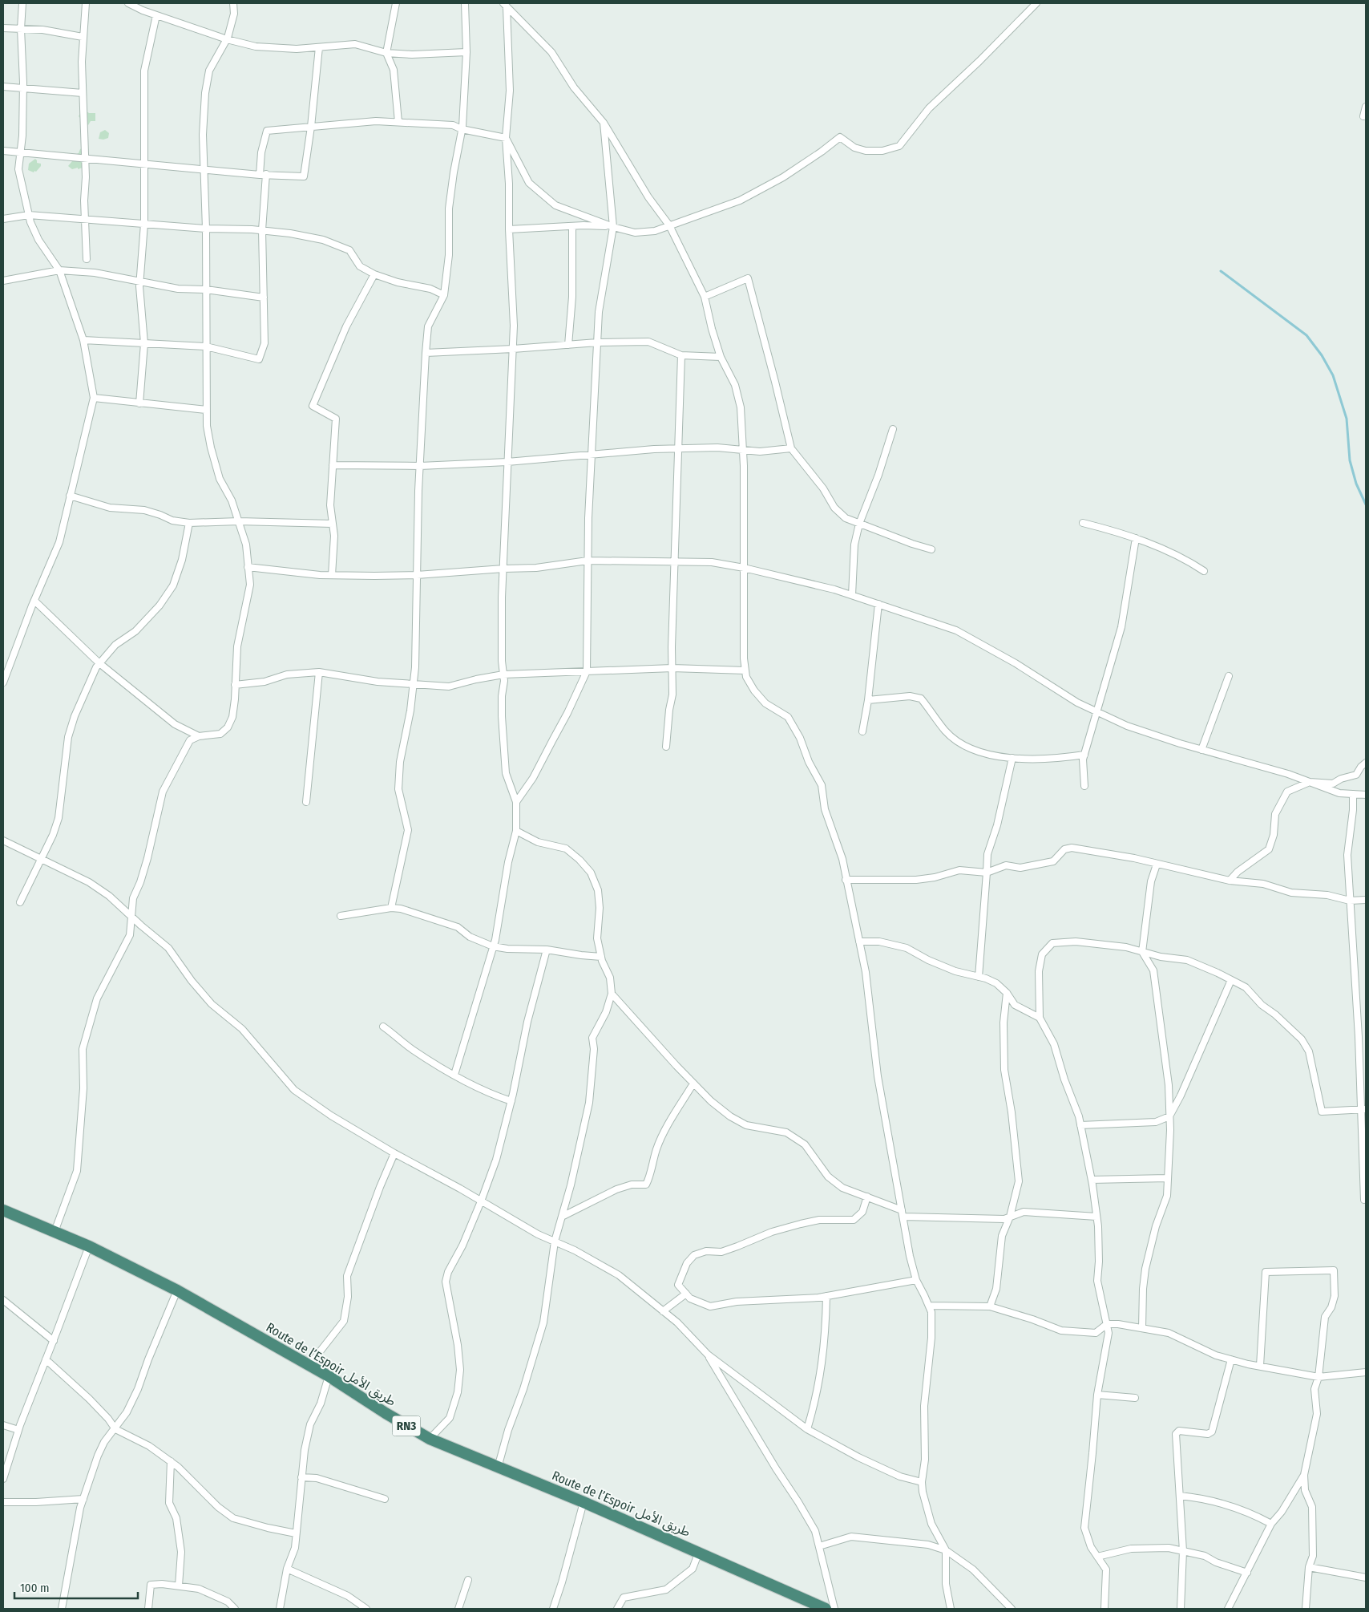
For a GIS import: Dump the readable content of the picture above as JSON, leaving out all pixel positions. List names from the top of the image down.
{
  "streets": {
    "highway": ["Route de l’Espoir طريق الأمل", "RN3"]
  },
  "scale_bar": "100 m"
}
